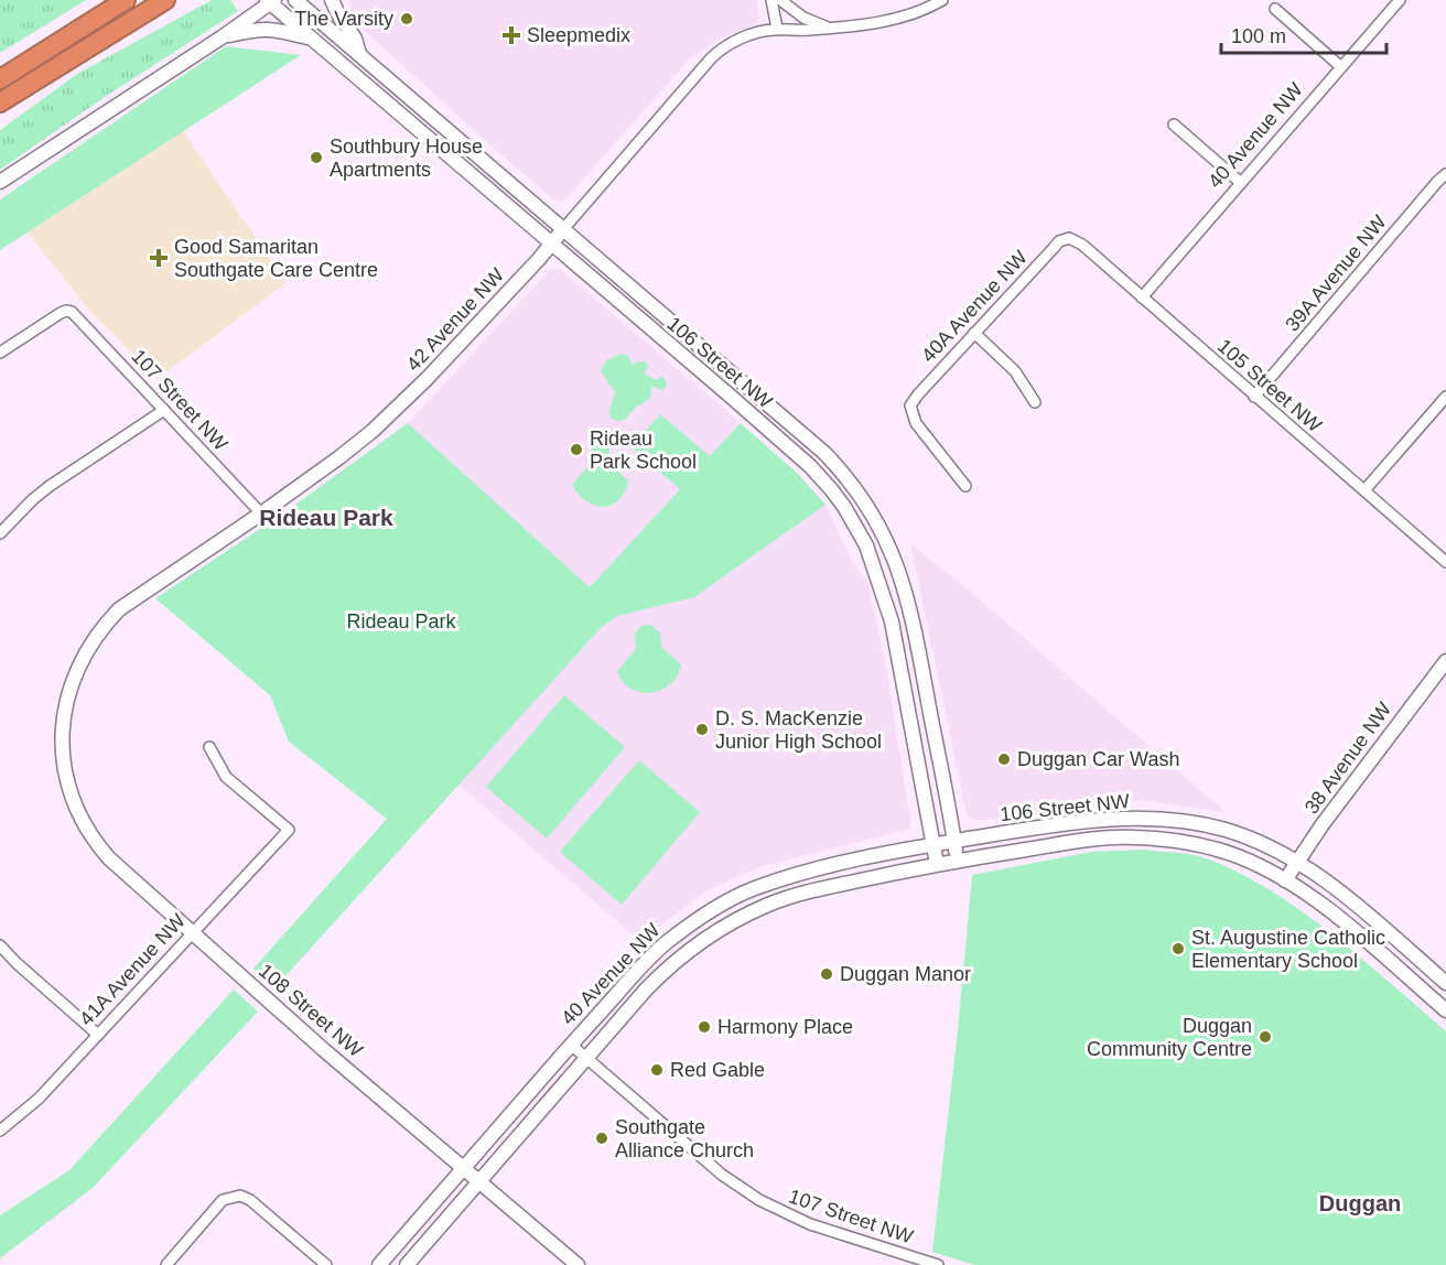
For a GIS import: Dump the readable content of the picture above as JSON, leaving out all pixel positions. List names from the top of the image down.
{
  "streets": {
    "street": [
      "40 Avenue NW",
      "39A Avenue NW",
      "40A Avenue NW",
      "42 Avenue NW",
      "106 Street NW",
      "105 Street NW",
      "107 Street NW",
      "38 Avenue NW",
      "41A Avenue NW",
      "108 Street NW"
    ]
  },
  "crossings": [
    ["40 Avenue NW", "106 Street NW"],
    ["40 Avenue NW", "105 Street NW"],
    ["40 Avenue NW", "107 Street NW"],
    ["40 Avenue NW", "108 Street NW"],
    ["39A Avenue NW", "105 Street NW"],
    ["40A Avenue NW", "105 Street NW"],
    ["42 Avenue NW", "106 Street NW"],
    ["42 Avenue NW", "107 Street NW"],
    ["42 Avenue NW", "108 Street NW"],
    ["106 Street NW", "38 Avenue NW"],
    ["41A Avenue NW", "108 Street NW"]
  ],
  "districts": ["Rideau Park", "Duggan"],
  "parks": ["Rideau Park"],
  "places": {
    "other": [
      "The Varsity",
      "Southbury House Apartments",
      "Rideau Park School",
      "D. S. MacKenzie Junior High School",
      "Duggan Car Wash",
      "St. Augustine Catholic Elementary School",
      "Duggan Manor",
      "Harmony Place",
      "Duggan Community Centre",
      "Red Gable",
      "Southgate Alliance Church"
    ],
    "health": ["Sleepmedix", "Good Samaritan Southgate Care Centre"]
  },
  "scale_bar": "100 m"
}
